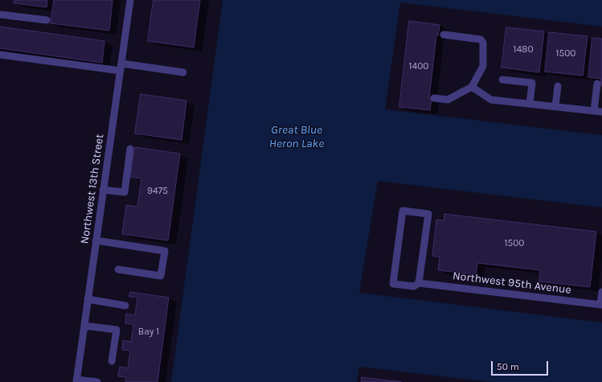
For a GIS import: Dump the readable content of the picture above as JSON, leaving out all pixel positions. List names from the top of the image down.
{
  "streets": {
    "street": ["Northwest 13th Street", "Northwest 95th Avenue"]
  },
  "water": ["Great Blue Heron Lake"],
  "house_numbers": [
    "1480",
    "1500",
    "1400",
    "9475",
    "1500",
    "Bay 1"
  ],
  "scale_bar": "50 m"
}
